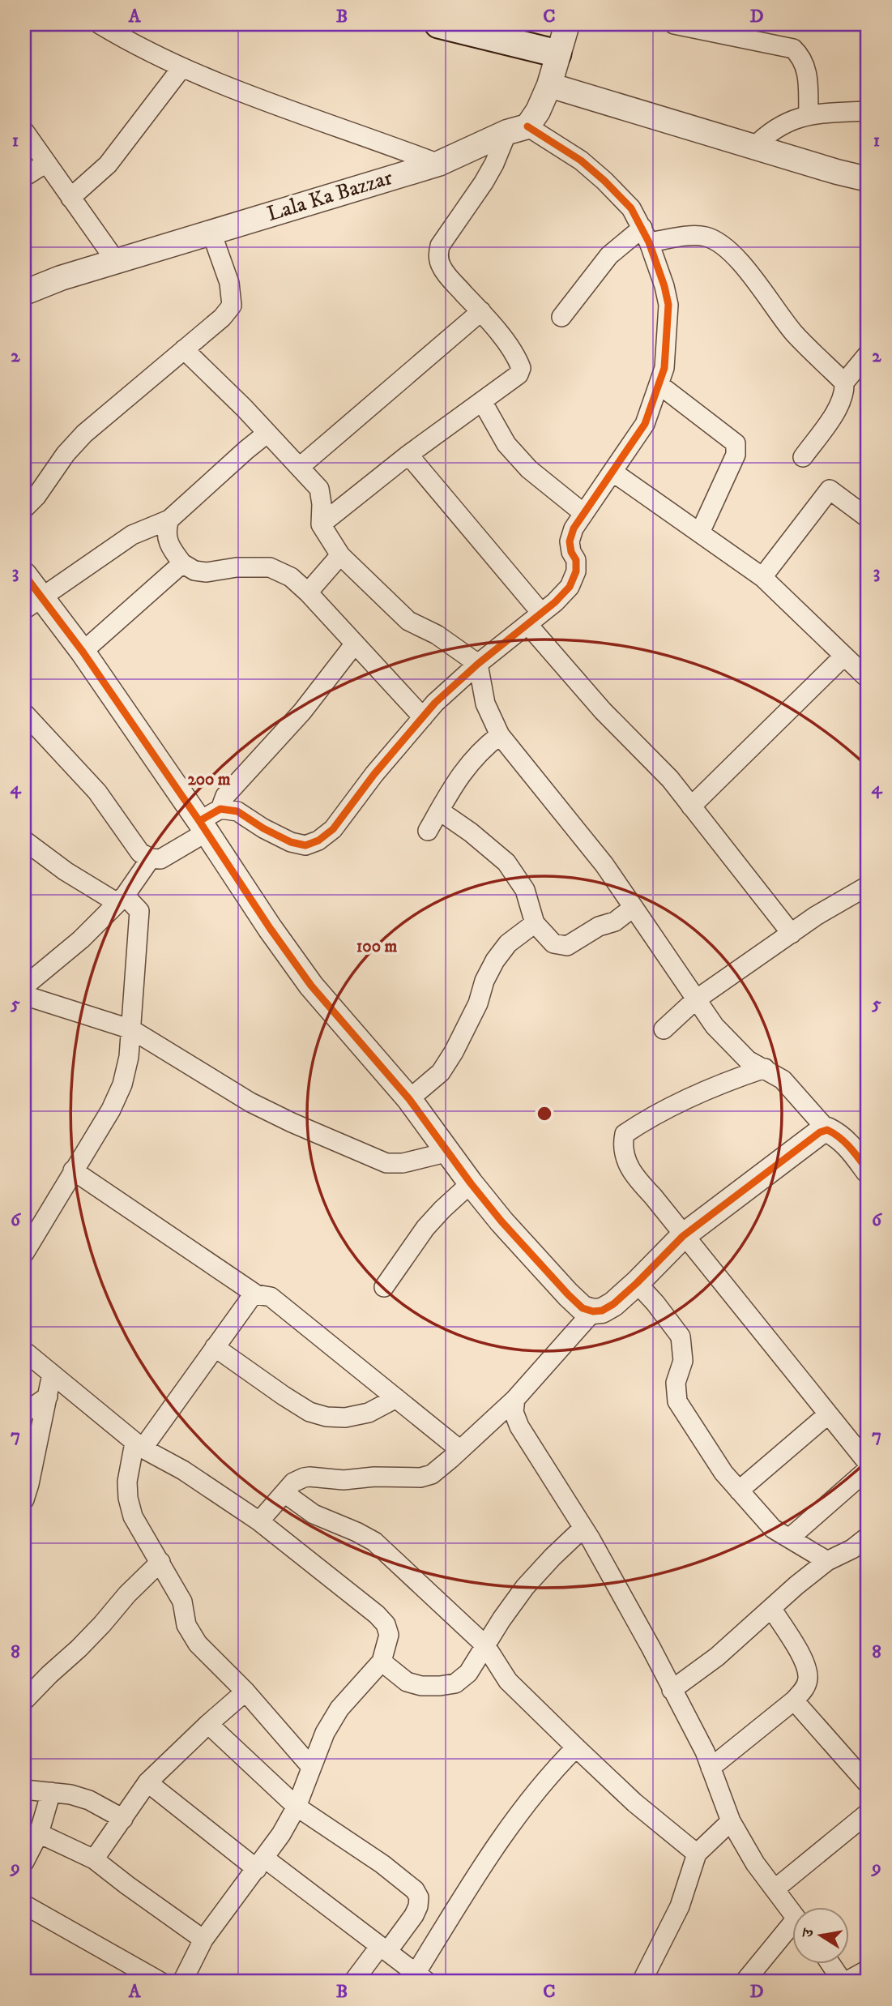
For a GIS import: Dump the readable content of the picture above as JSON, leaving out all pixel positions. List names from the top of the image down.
{
  "streets": {
    "street": ["Lala Ka Bazzar"]
  },
  "north": "left",
  "grid": {
    "columns": [
      "A",
      "B",
      "C",
      "D"
    ],
    "rows": [
      "1",
      "2",
      "3",
      "4",
      "5",
      "6",
      "7",
      "8",
      "9"
    ]
  },
  "rings": ["200 m", "100 m"]
}
